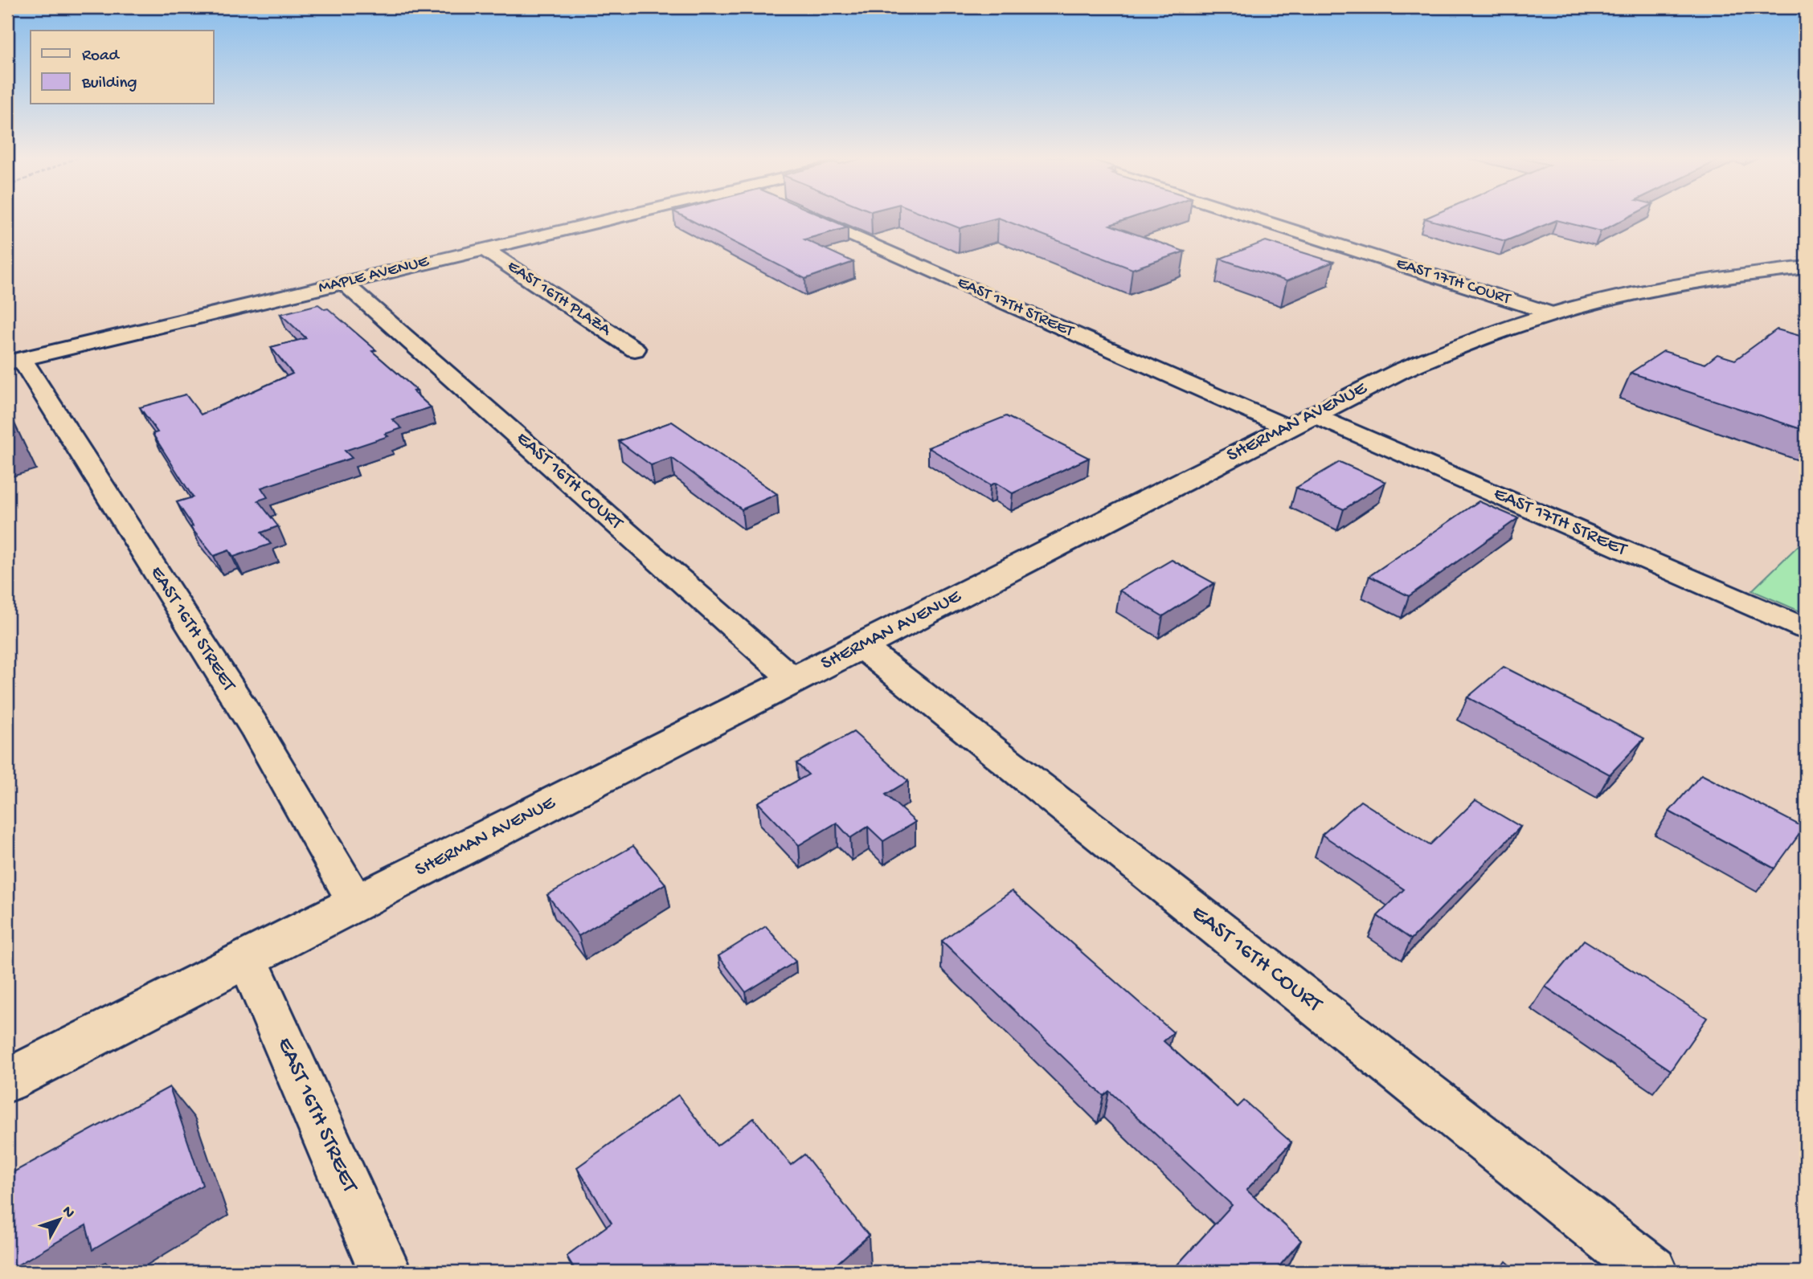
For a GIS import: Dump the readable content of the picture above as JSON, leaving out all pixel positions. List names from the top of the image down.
{
  "streets": {
    "street": [
      "MAPLE AVENUE",
      "EAST 17TH COURT",
      "EAST 16TH PLAZA",
      "EAST 17TH STREET",
      "SHERMAN AVENUE",
      "EAST 16TH COURT",
      "EAST 16TH STREET"
    ]
  },
  "crossings": [
    ["MAPLE AVENUE", "EAST 16TH PLAZA"],
    ["MAPLE AVENUE", "EAST 16TH COURT"],
    ["MAPLE AVENUE", "EAST 16TH STREET"],
    ["EAST 17TH COURT", "SHERMAN AVENUE"],
    ["EAST 17TH STREET", "SHERMAN AVENUE"],
    ["SHERMAN AVENUE", "EAST 16TH COURT"],
    ["SHERMAN AVENUE", "EAST 16TH STREET"]
  ],
  "legend": ["Road", "Building"],
  "north": "top right"
}
